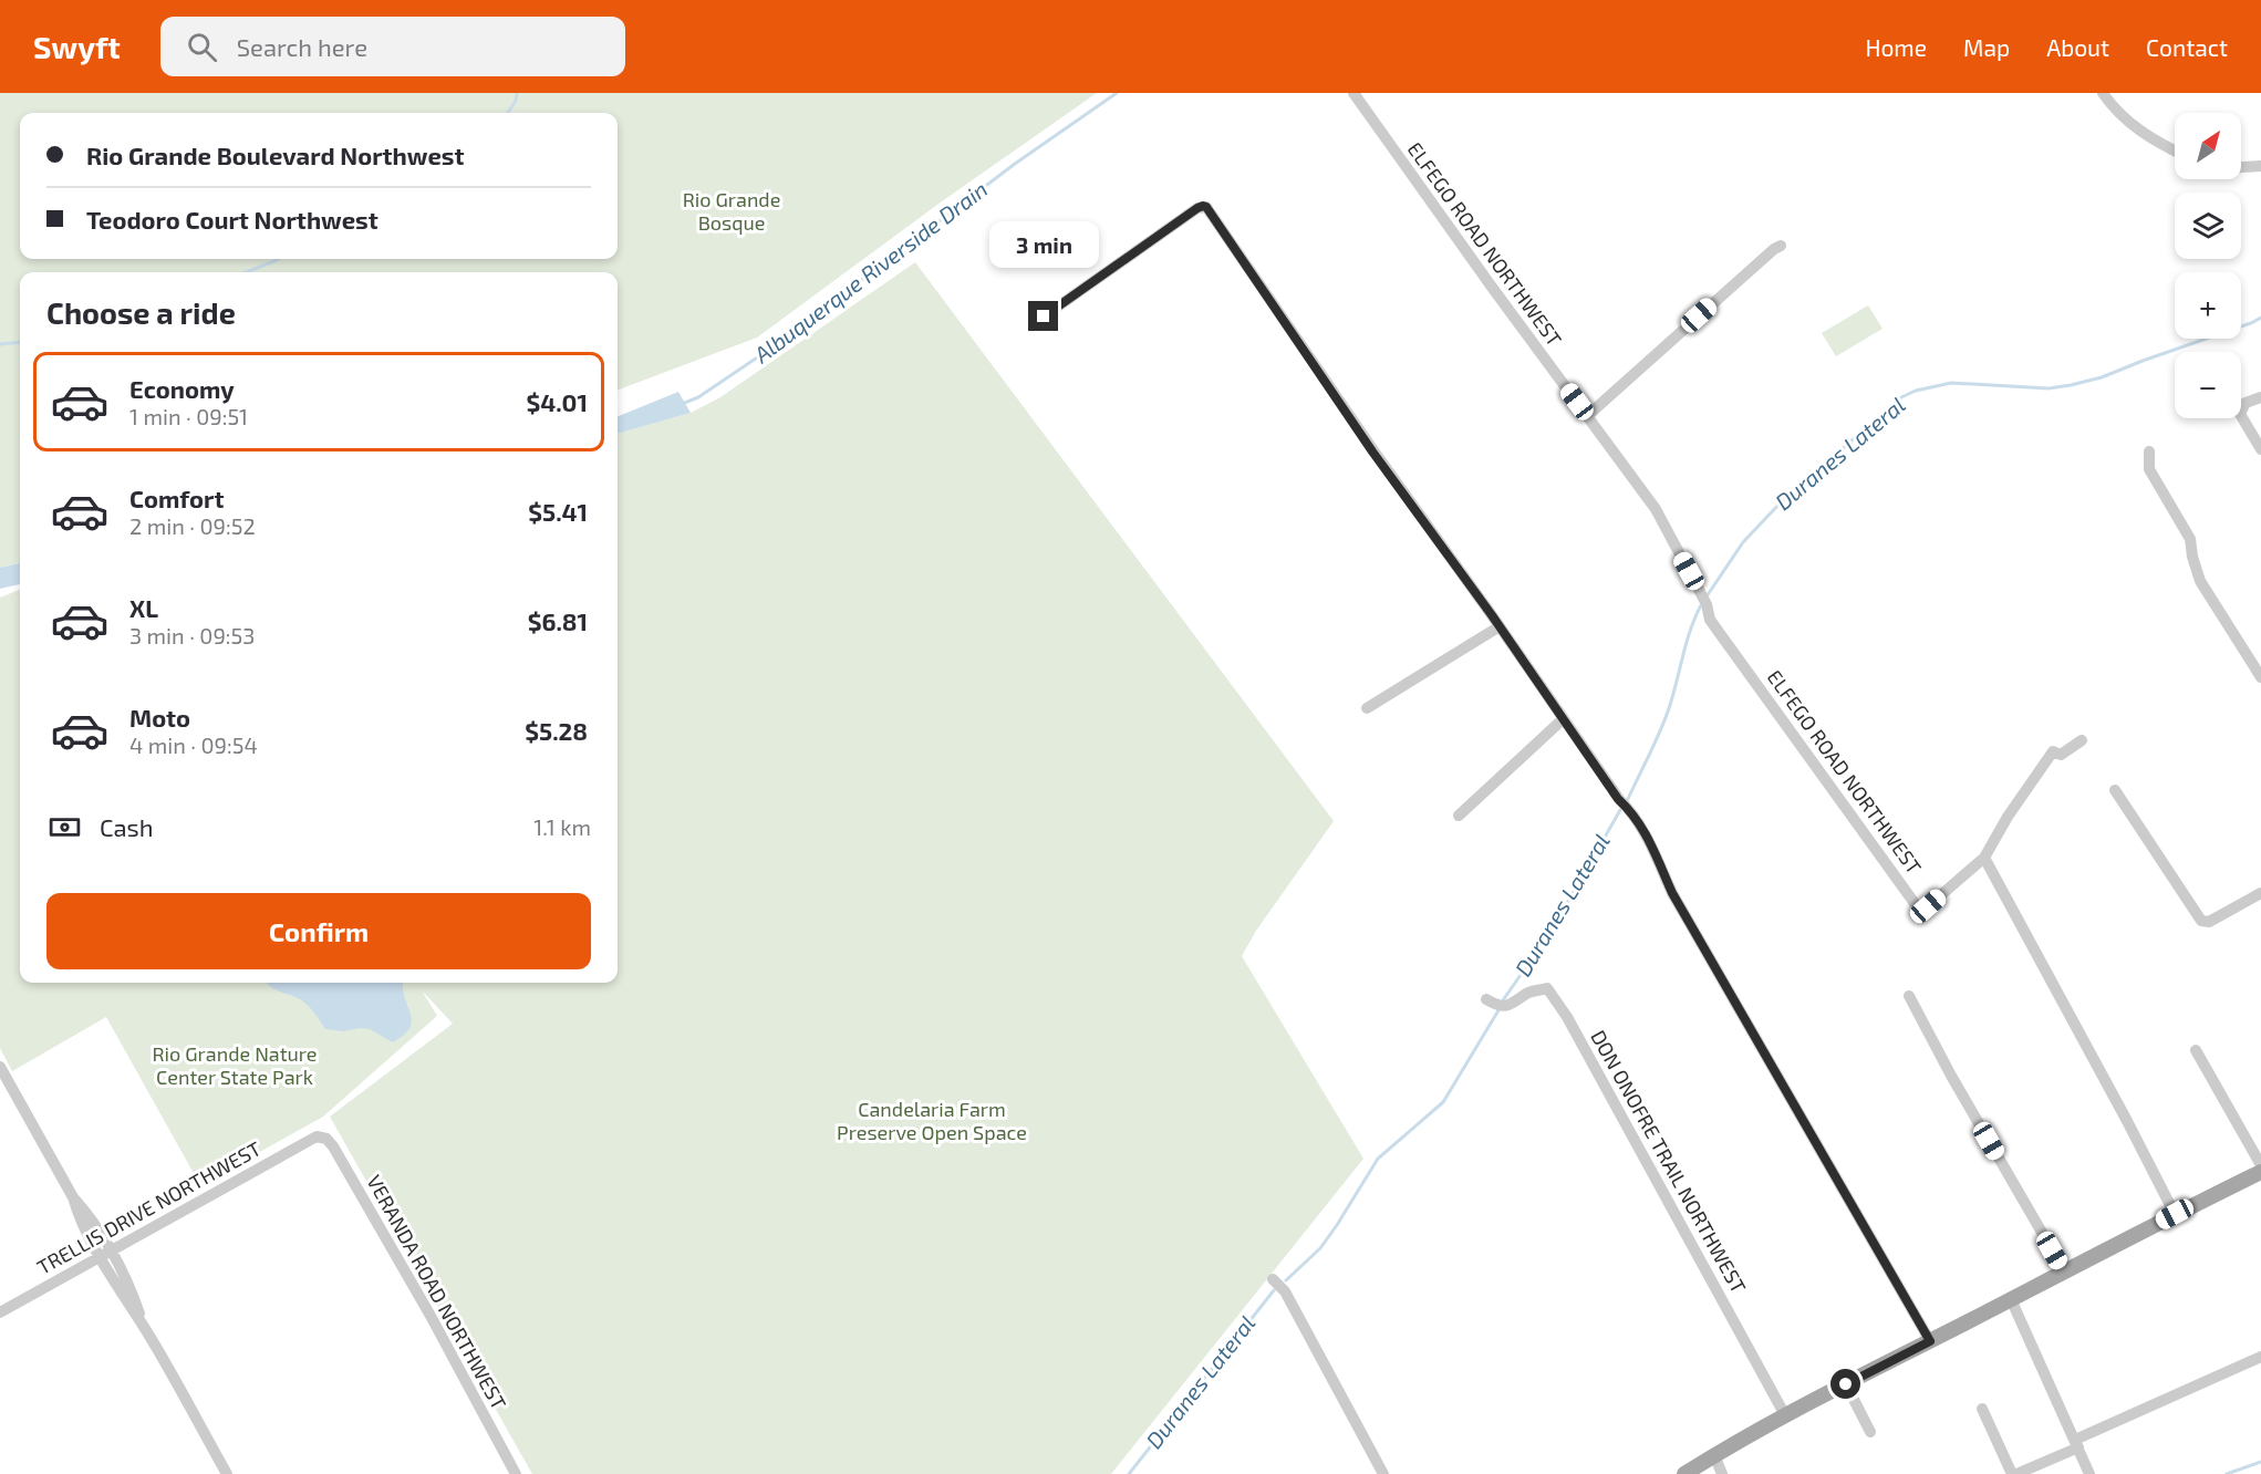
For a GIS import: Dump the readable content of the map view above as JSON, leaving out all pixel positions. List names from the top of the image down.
{
  "streets": {
    "street": [
      "ELFEGO ROAD NORTHWEST",
      "DON ONOFRE TRAIL NORTHWEST",
      "TRELLIS DRIVE NORTHWEST",
      "VERANDA ROAD NORTHWEST"
    ]
  },
  "crossings": [
    ["TRELLIS DRIVE NORTHWEST", "VERANDA ROAD NORTHWEST"]
  ],
  "water": ["Albuquerque Riverside Drain", "Duranes Lateral"],
  "parks": ["Rio Grande Bosque", "Rio Grande Nature Center State Park", "Candelaria Farm Preserve Open Space"],
  "north": "top right",
  "page": {
    "header": "Swyft",
    "search": "Search here",
    "nav": [
      "Home",
      "Map",
      "About",
      "Contact"
    ],
    "map_buttons": ["+", "−"],
    "banner": ["Rio Grande Boulevard Northwest", "Teodoro Court Northwest"],
    "bubble": "3 min",
    "heading": "Choose a ride",
    "list": [
      {
        "name": "Economy",
        "note": "1 min · 09:51",
        "value": "$4.01"
      },
      {
        "name": "Comfort",
        "note": "2 min · 09:52",
        "value": "$5.41"
      },
      {
        "name": "XL",
        "note": "3 min · 09:53",
        "value": "$6.81"
      },
      {
        "name": "Moto",
        "note": "4 min · 09:54",
        "value": "$5.28"
      }
    ],
    "pay": ["Cash", "1.1 km"],
    "buttons": "Confirm"
  }
}
